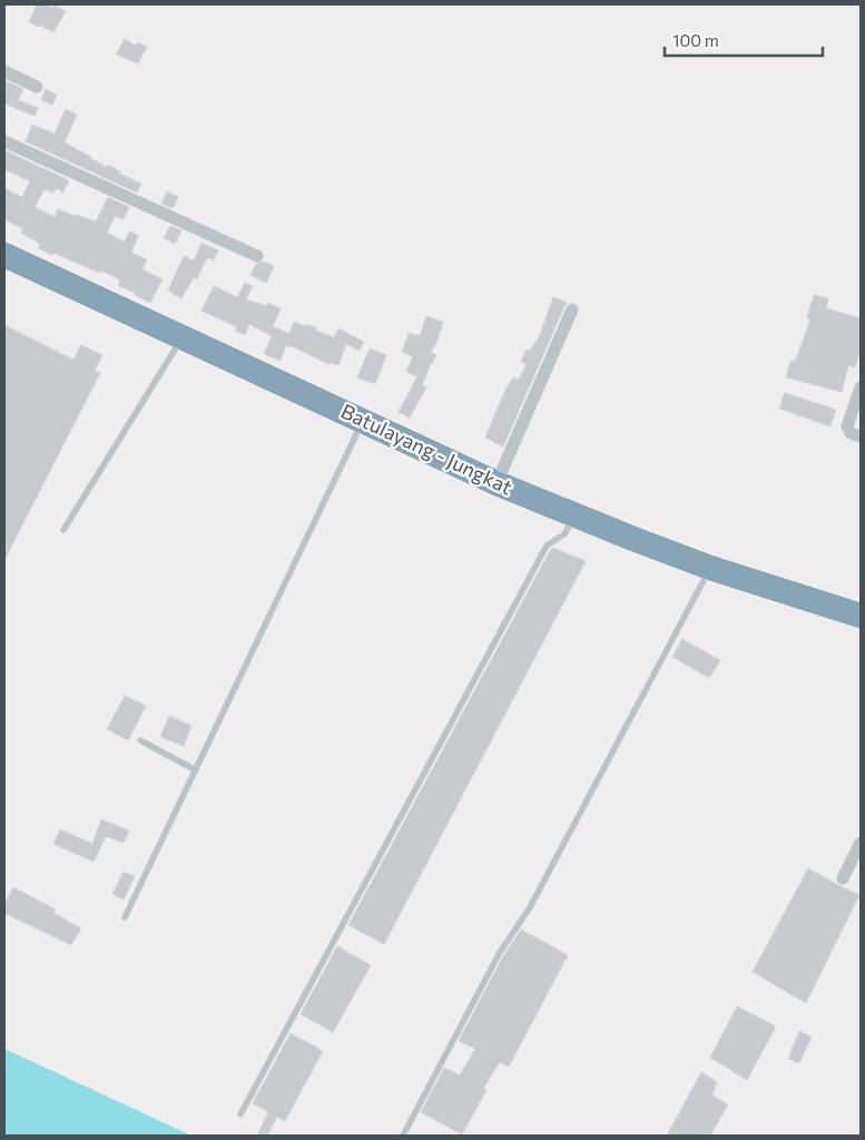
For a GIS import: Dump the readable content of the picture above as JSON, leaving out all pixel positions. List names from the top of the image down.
{
  "streets": {
    "highway": ["Batulayang - Jungkat"]
  },
  "scale_bar": "100 m"
}
